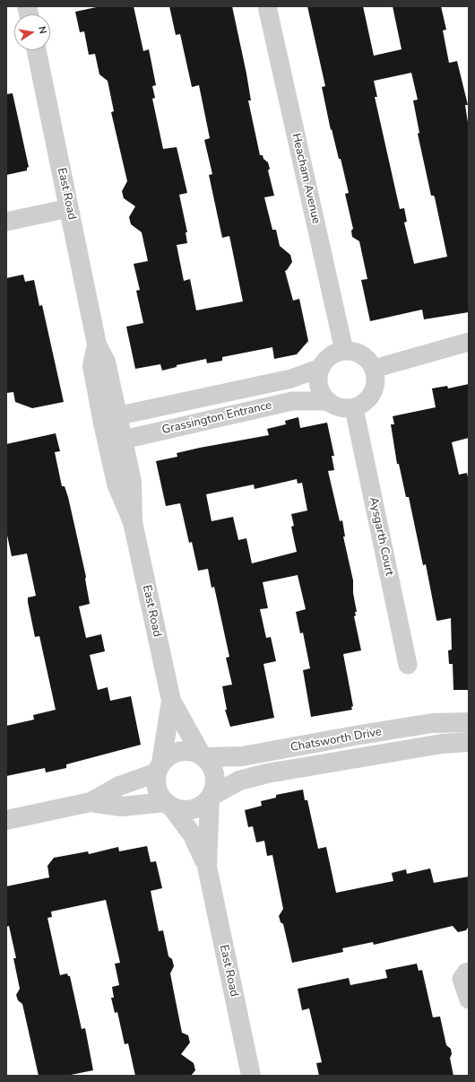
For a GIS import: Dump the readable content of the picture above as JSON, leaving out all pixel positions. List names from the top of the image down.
{
  "streets": {
    "street": [
      "Heacham Avenue",
      "East Road",
      "Grassington Entrance",
      "Aysgarth Court",
      "Chatsworth Drive"
    ]
  },
  "crossings": [
    ["Heacham Avenue", "Grassington Entrance"],
    ["Heacham Avenue", "Aysgarth Court"],
    ["East Road", "Grassington Entrance"],
    ["East Road", "Chatsworth Drive"],
    ["Grassington Entrance", "Aysgarth Court"]
  ],
  "north": "right"
}
